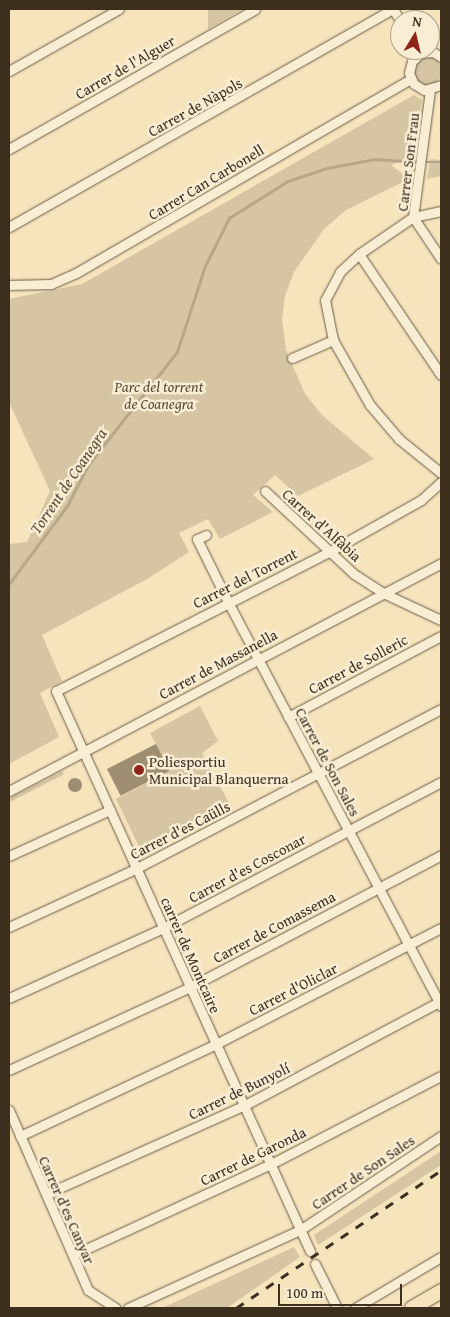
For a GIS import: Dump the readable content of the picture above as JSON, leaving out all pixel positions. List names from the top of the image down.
{
  "streets": {
    "street": [
      "Carrer de l'Alguer",
      "Carrer de Nàpols",
      "Carrer Son Frau",
      "Carrer Can Carbonell",
      "Carrer d'Alfàbia",
      "Carrer del Torrent",
      "Carrer de Massanella",
      "Carrer de Solleric",
      "Carrer de Son Sales",
      "Carrer d'es Caülls",
      "Carrer d'es Cosconar",
      "Carrer de Comassema",
      "carrer de Montcaire",
      "Carrer d'Oliclar",
      "Carrer de Bunyolí",
      "Carrer de Garonda",
      "Carrer d'es Canyar"
    ]
  },
  "crossings": [
    ["Carrer d'Alfàbia", "Carrer del Torrent"],
    ["Carrer d'Alfàbia", "Carrer de Massanella"],
    ["Carrer del Torrent", "Carrer de Son Sales"],
    ["Carrer del Torrent", "carrer de Montcaire"],
    ["Carrer de Massanella", "Carrer de Son Sales"],
    ["Carrer de Massanella", "carrer de Montcaire"],
    ["Carrer de Solleric", "Carrer de Son Sales"],
    ["Carrer de Son Sales", "Carrer d'es Caülls"],
    ["Carrer de Son Sales", "Carrer d'es Cosconar"],
    ["Carrer de Son Sales", "Carrer de Comassema"],
    ["Carrer de Son Sales", "carrer de Montcaire"],
    ["Carrer de Son Sales", "Carrer d'Oliclar"],
    ["Carrer de Son Sales", "Carrer de Bunyolí"],
    ["Carrer d'es Caülls", "carrer de Montcaire"],
    ["Carrer d'es Cosconar", "carrer de Montcaire"],
    ["Carrer de Comassema", "carrer de Montcaire"],
    ["carrer de Montcaire", "Carrer d'Oliclar"],
    ["carrer de Montcaire", "Carrer de Bunyolí"],
    ["carrer de Montcaire", "Carrer de Garonda"],
    ["Carrer d'Oliclar", "Carrer d'es Canyar"],
    ["Carrer de Bunyolí", "Carrer d'es Canyar"],
    ["Carrer de Garonda", "Carrer d'es Canyar"]
  ],
  "water": ["Torrent de Coanegra"],
  "parks": ["Parc del torrent de Coanegra"],
  "places": ["Poliesportiu Municipal Blanquerna"],
  "scale_bar": "100 m",
  "north": "top"
}
